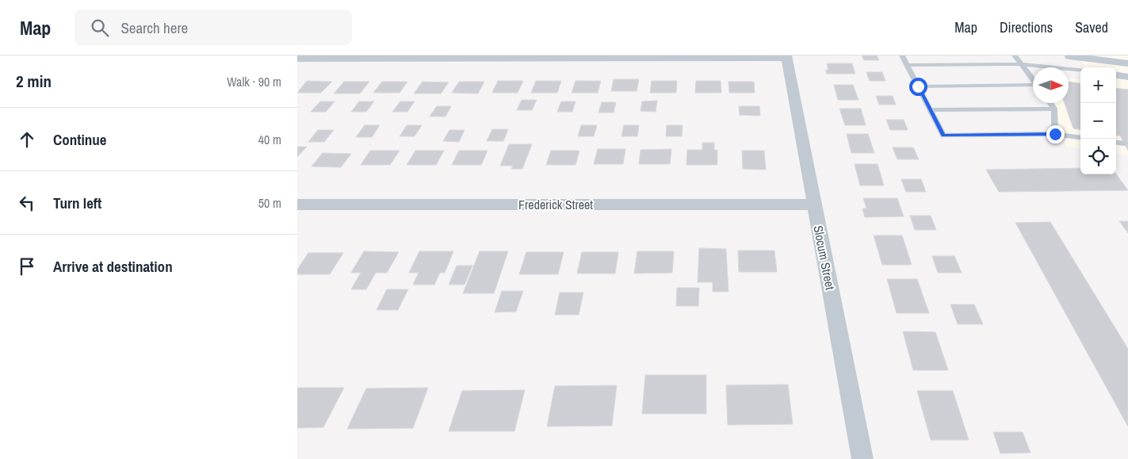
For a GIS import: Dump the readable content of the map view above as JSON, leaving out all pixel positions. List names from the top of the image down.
{
  "streets": {
    "street": ["Frederick Street", "Slocum Street"]
  },
  "crossings": [
    ["Frederick Street", "Slocum Street"]
  ],
  "north": "right",
  "page": {
    "header": "Map",
    "search": "Search here",
    "nav": ["Map", "Directions", "Saved"],
    "heading": ["2 min", "Walk · 90 m"],
    "map_buttons": ["+", "−"],
    "list": [
      ["Continue", "40 m"],
      ["Turn left", "50 m"],
      "Arrive at destination"
    ]
  }
}
